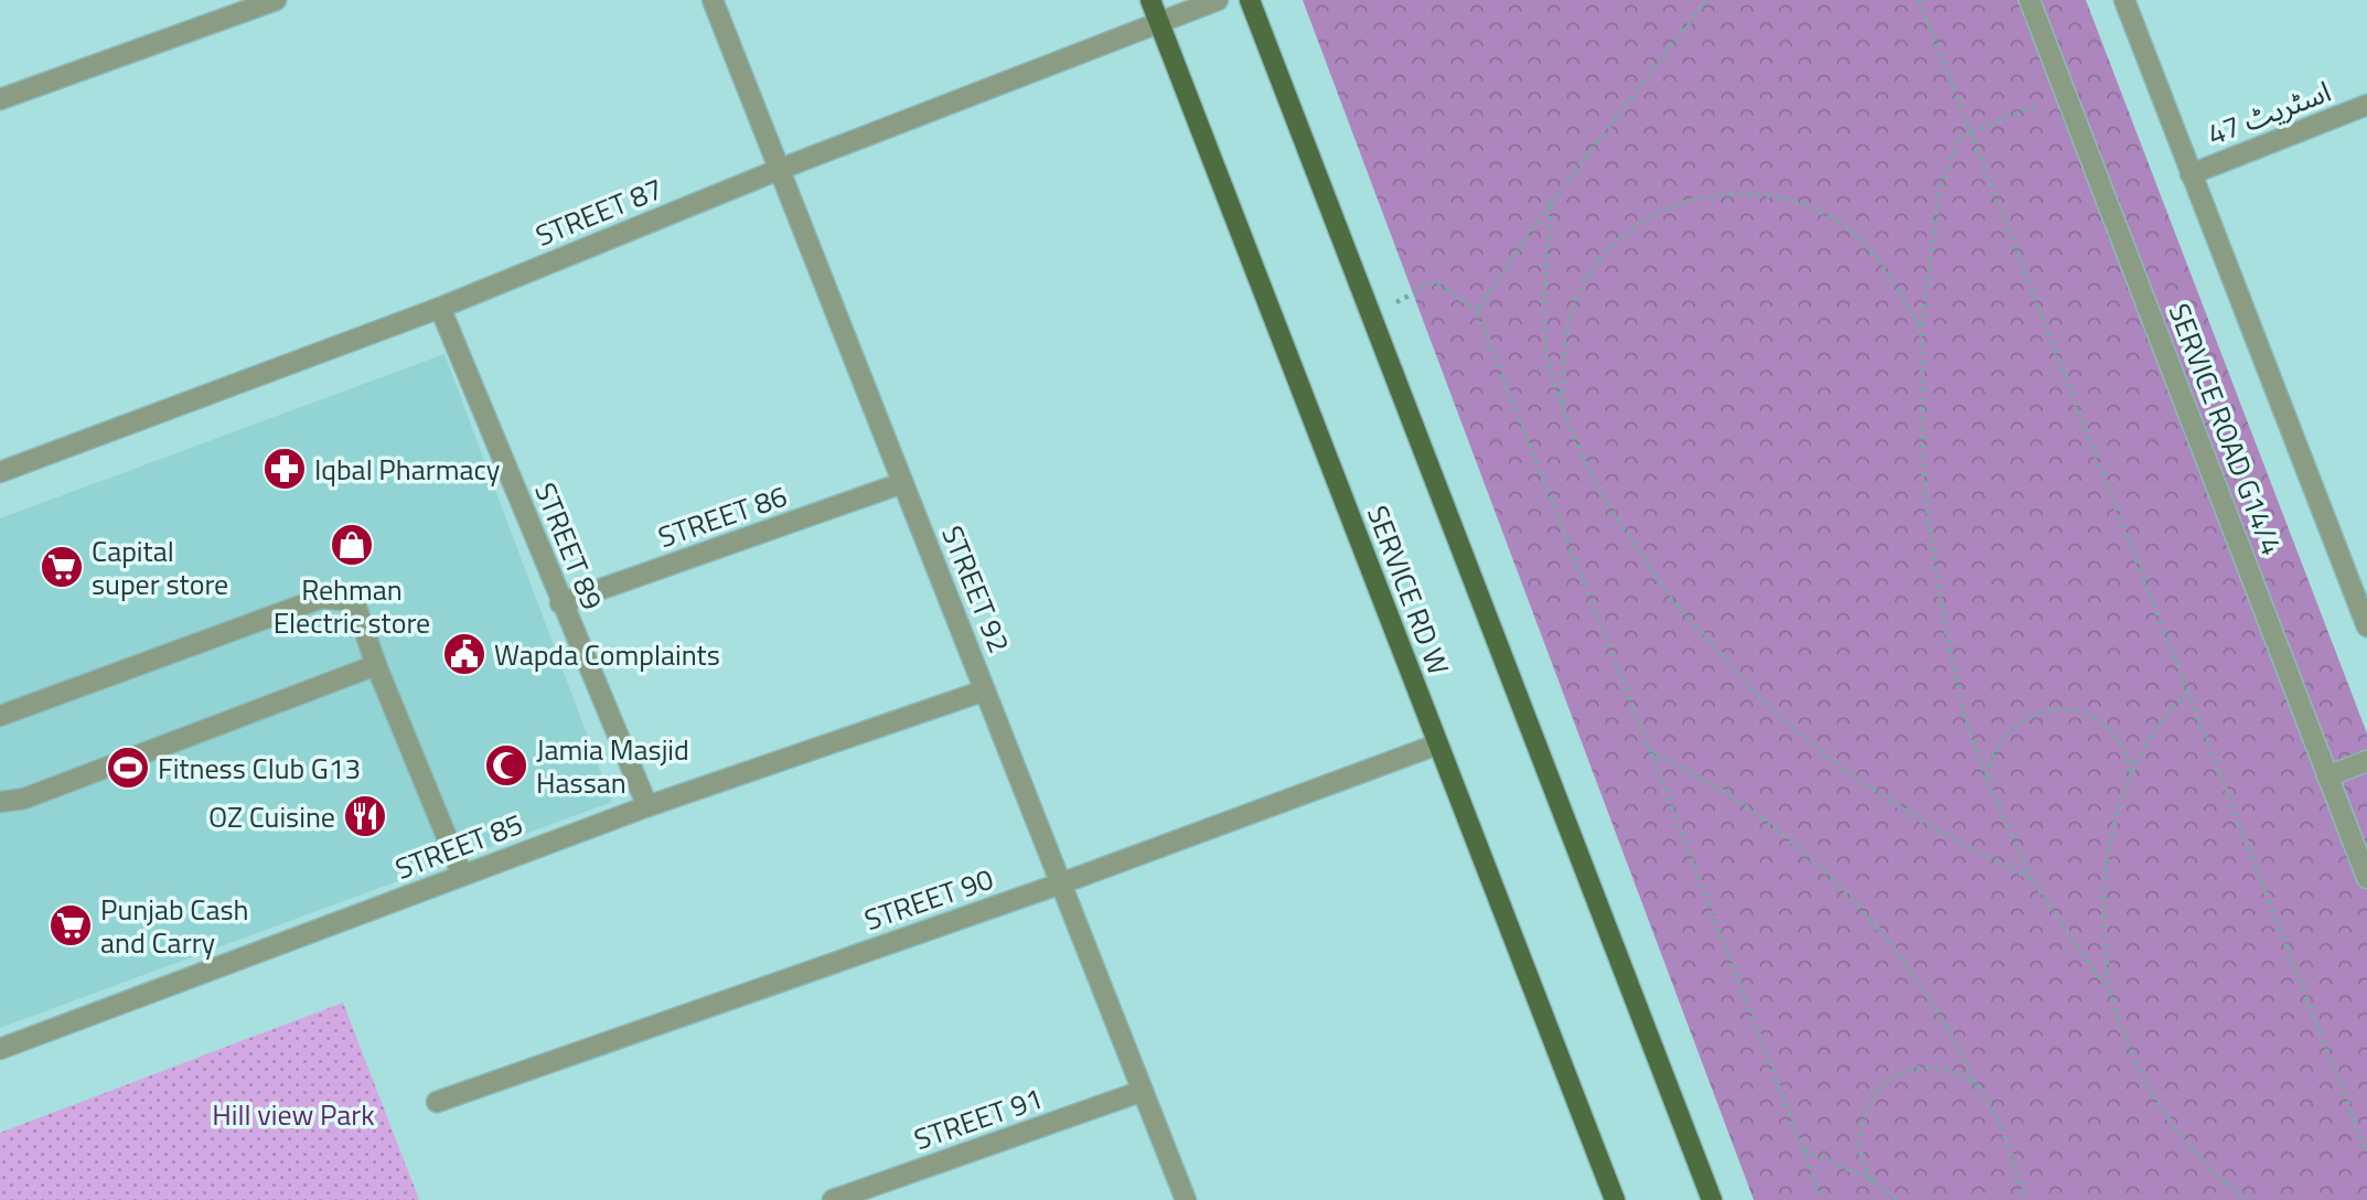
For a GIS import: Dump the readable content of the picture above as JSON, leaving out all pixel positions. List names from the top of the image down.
{
  "streets": {
    "main road": ["SERVICE RD W"],
    "street": [
      "اسٹریٹ 47",
      "STREET 87",
      "SERVICE ROAD G14/4",
      "STREET 86",
      "STREET 89",
      "STREET 92",
      "STREET 85",
      "STREET 90",
      "STREET 91"
    ]
  },
  "crossings": [
    ["اسٹریٹ 47", "SERVICE ROAD G14/4"],
    ["STREET 87", "STREET 89"],
    ["STREET 87", "STREET 92"],
    ["STREET 87", "SERVICE RD W"],
    ["STREET 86", "STREET 89"],
    ["STREET 86", "STREET 92"],
    ["STREET 89", "STREET 85"],
    ["STREET 92", "STREET 85"],
    ["STREET 92", "STREET 90"],
    ["STREET 92", "STREET 91"],
    ["SERVICE RD W", "STREET 90"]
  ],
  "parks": ["Hill view Park"],
  "places": {
    "pharmacy": ["Iqbal Pharmacy"],
    "shop": ["Rehman Electric store"],
    "supermarket": ["Capital super store", "Punjab Cash and Carry"],
    "public building": ["Wapda Complaints"],
    "mosque": ["Jamia Masjid Hassan"],
    "sports": ["Fitness Club G13"],
    "restaurant": ["OZ Cuisine"]
  }
}
